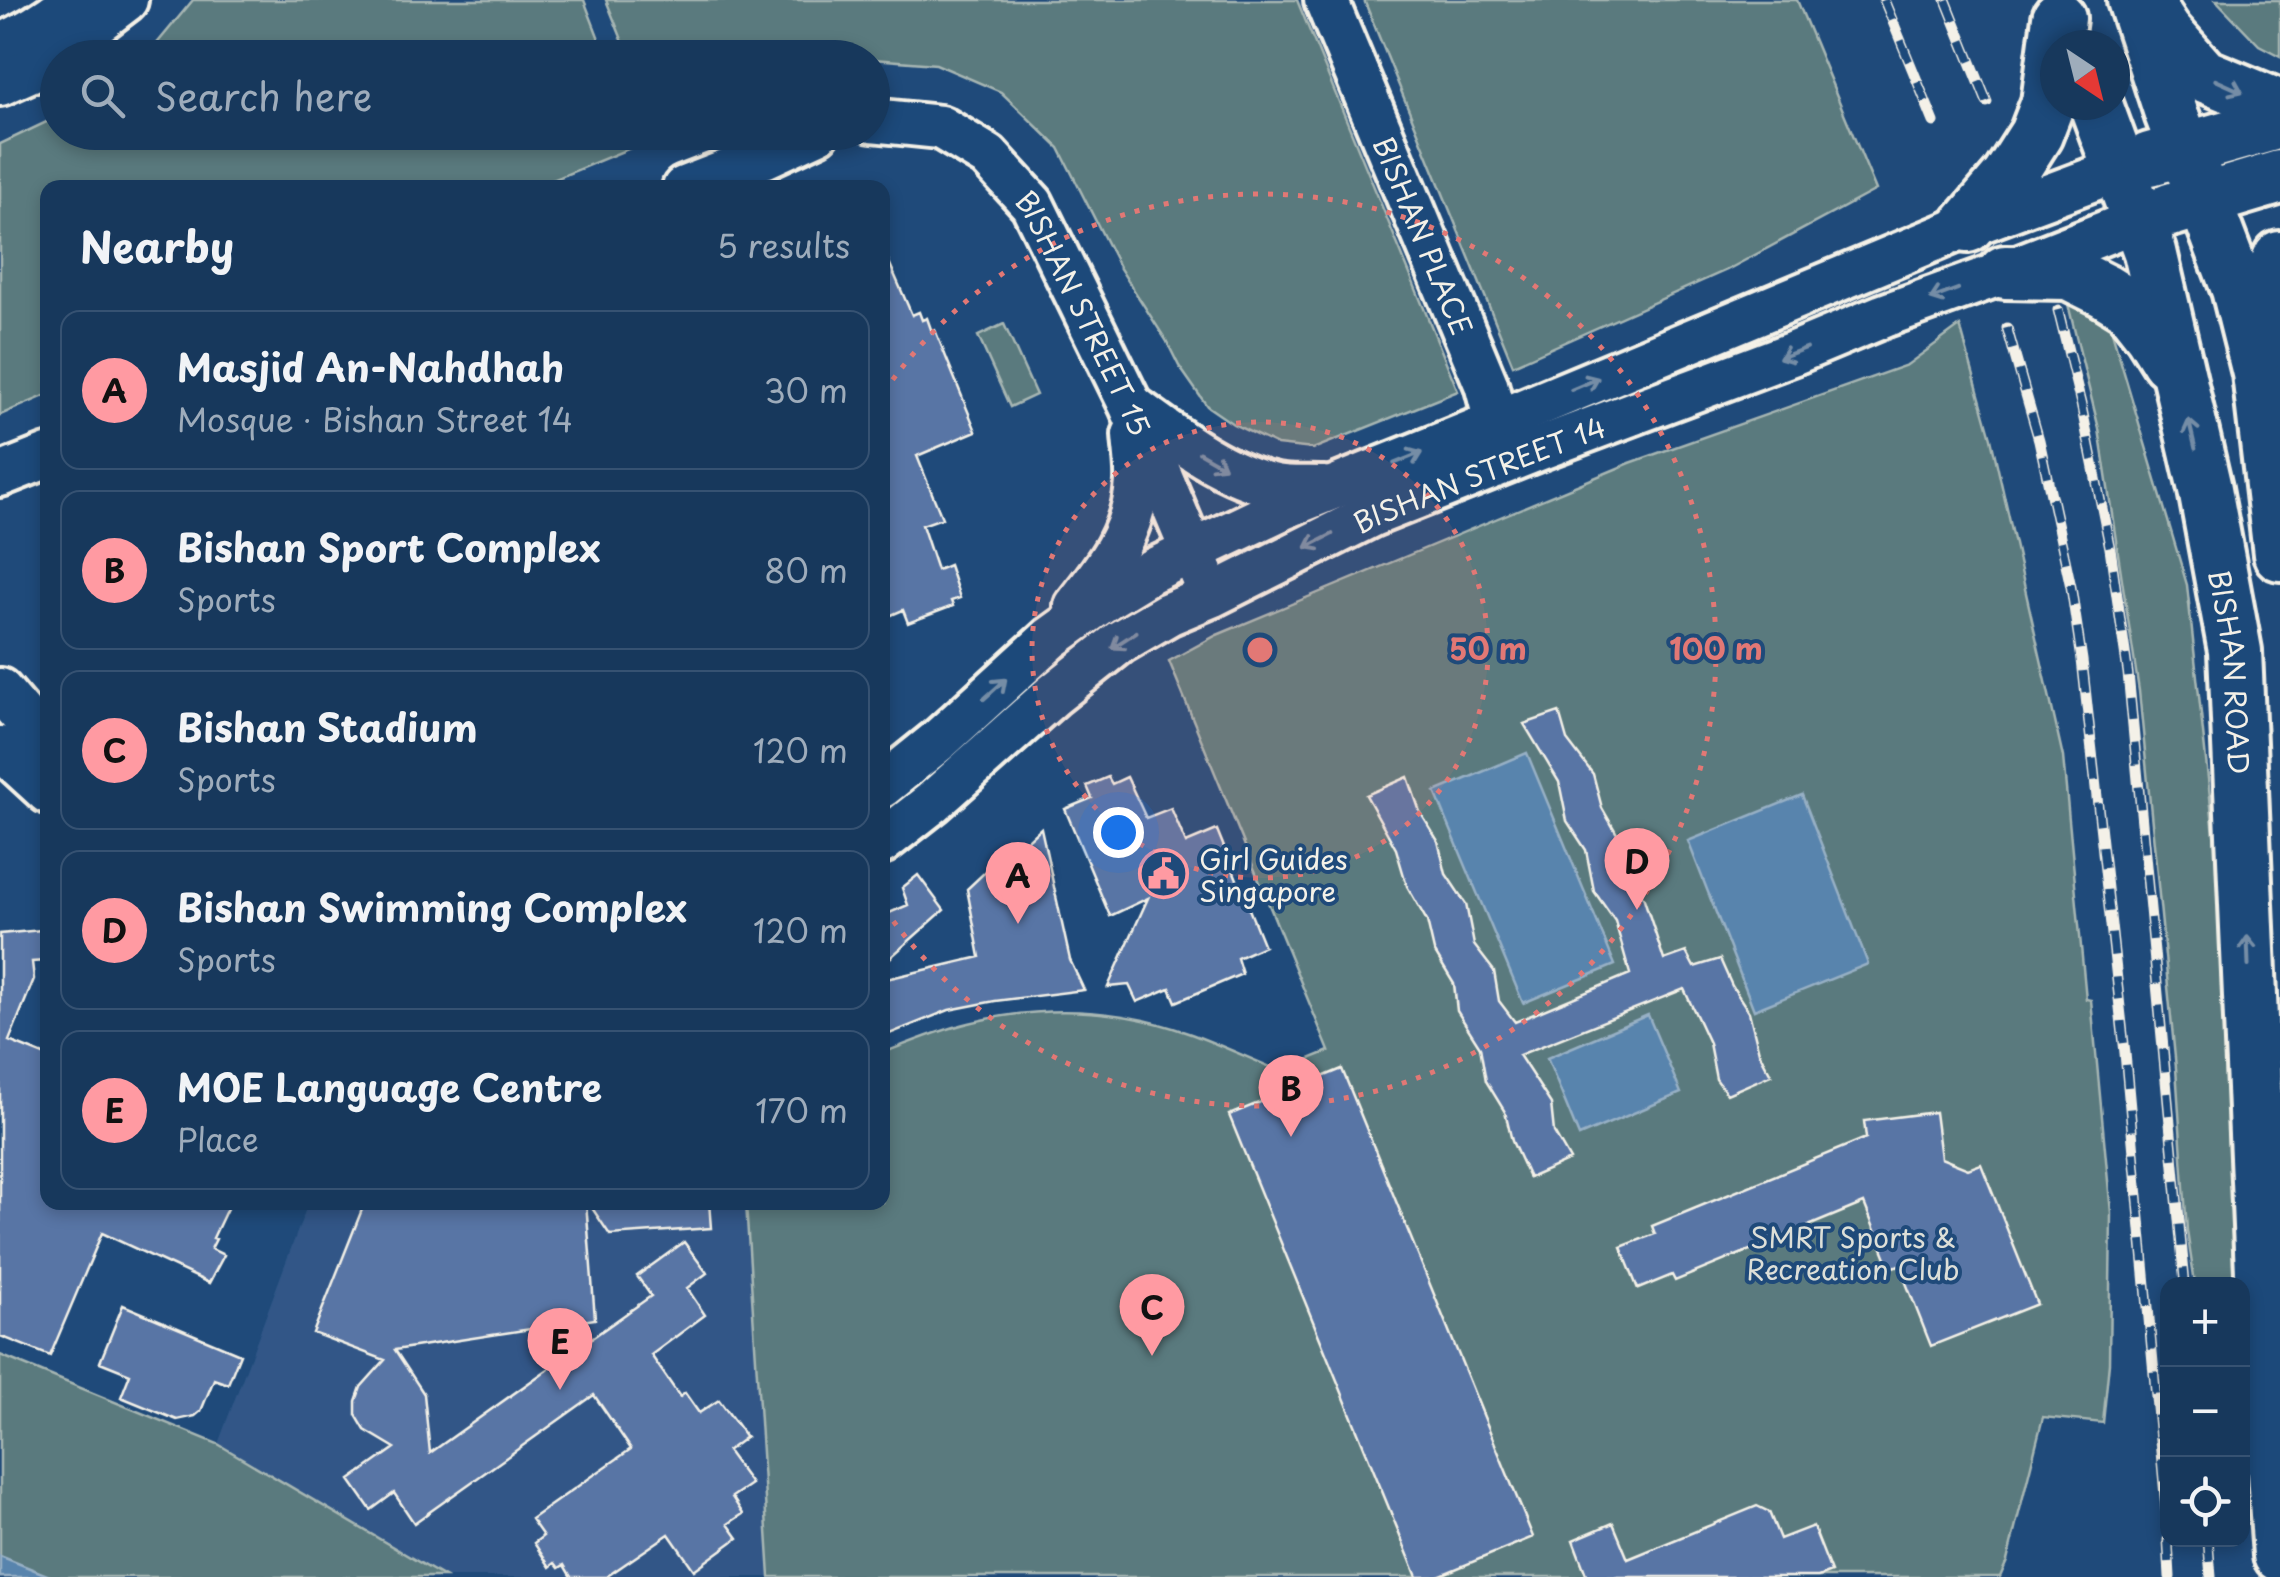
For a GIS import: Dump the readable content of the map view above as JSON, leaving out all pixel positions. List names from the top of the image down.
{
  "streets": {
    "main road": ["BISHAN ROAD"],
    "street": ["BISHAN PLACE", "BISHAN STREET 15", "BISHAN STREET 14"]
  },
  "crossings": [
    ["BISHAN PLACE", "BISHAN STREET 14"],
    ["BISHAN STREET 15", "BISHAN STREET 14"],
    ["BISHAN STREET 14", "BISHAN ROAD"]
  ],
  "one_way": ["BISHAN ROAD"],
  "parks": ["SMRT Sports & Recreation Club"],
  "places": {
    "public building": ["Girl Guides Singapore"]
  },
  "north": "bottom right",
  "page": {
    "search": "Search here",
    "heading": ["Nearby", "5 results"],
    "list": [
      {
        "mark": "A",
        "name": "Masjid An-Nahdhah",
        "note": "Mosque · Bishan Street 14",
        "value": "30 m"
      },
      {
        "mark": "B",
        "name": "Bishan Sport Complex",
        "note": "Sports",
        "value": "80 m"
      },
      {
        "mark": "C",
        "name": "Bishan Stadium",
        "note": "Sports",
        "value": "120 m"
      },
      {
        "mark": "D",
        "name": "Bishan Swimming Complex",
        "note": "Sports",
        "value": "120 m"
      },
      {
        "mark": "E",
        "name": "MOE Language Centre",
        "note": "Place",
        "value": "170 m"
      }
    ],
    "pins": [
      "D",
      "A",
      "B",
      "C",
      "E"
    ],
    "map_buttons": ["+", "−"]
  },
  "rings": ["50 m", "100 m"]
}
